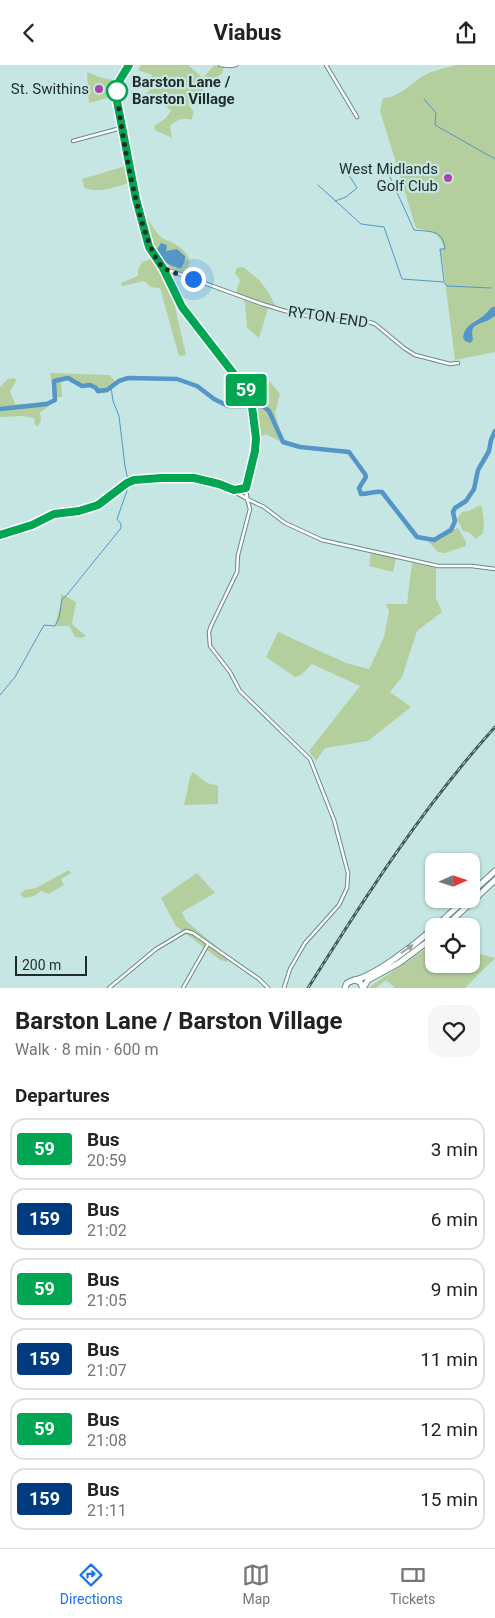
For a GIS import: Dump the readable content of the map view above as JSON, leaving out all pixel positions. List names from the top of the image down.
{
  "streets": {
    "street": ["RYTON END"]
  },
  "places": ["St. Swithins", "Barston Lane / Barston Village", "West Midlands Golf Club"],
  "lines": ["bus line 59"],
  "scale_bar": "200 m",
  "north": "right",
  "page": {
    "header": "Viabus",
    "on_map": "59",
    "scale": "200 m",
    "heading": [
      ["Barston Lane / Barston Village", "Walk · 8 min · 600 m"],
      "Departures"
    ],
    "list": [
      {
        "mark": "59",
        "name": "Bus",
        "note": "20:59",
        "value": "3 min"
      },
      {
        "mark": "159",
        "name": "Bus",
        "note": "21:02",
        "value": "6 min"
      },
      {
        "mark": "59",
        "name": "Bus",
        "note": "21:05",
        "value": "9 min"
      },
      {
        "mark": "159",
        "name": "Bus",
        "note": "21:07",
        "value": "11 min"
      },
      {
        "mark": "59",
        "name": "Bus",
        "note": "21:08",
        "value": "12 min"
      },
      {
        "mark": "159",
        "name": "Bus",
        "note": "21:11",
        "value": "15 min"
      }
    ],
    "tabs": ["Directions", "Map", "Tickets"]
  }
}
